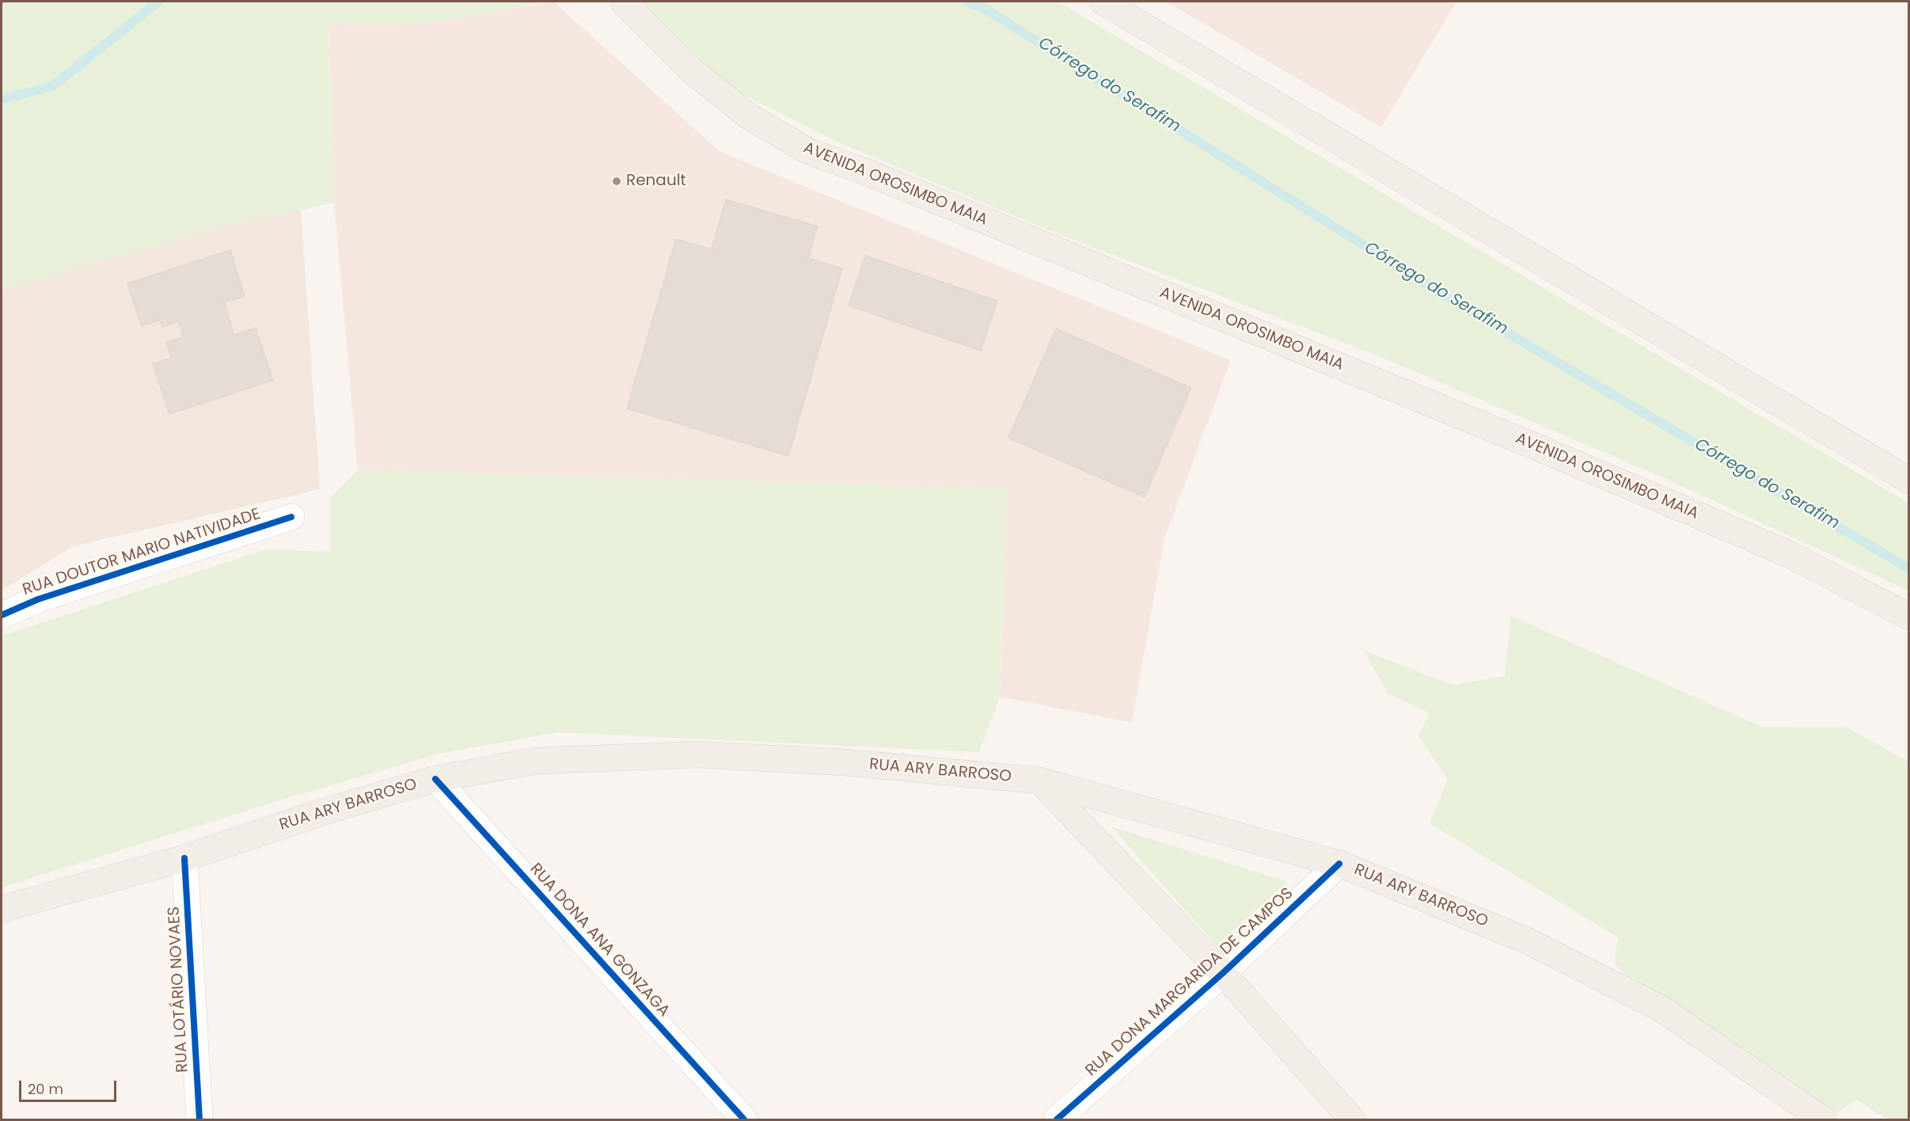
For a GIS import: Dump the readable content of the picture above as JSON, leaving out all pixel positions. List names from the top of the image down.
{
  "streets": {
    "main road": ["AVENIDA OROSIMBO MAIA", "RUA ARY BARROSO"],
    "street": [
      "RUA DOUTOR MARIO NATIVIDADE",
      "RUA DONA ANA GONZAGA",
      "RUA DONA MARGARIDA DE CAMPOS",
      "RUA LOTÁRIO NOVAES"
    ]
  },
  "crossings": [
    ["RUA ARY BARROSO", "RUA DONA ANA GONZAGA"],
    ["RUA ARY BARROSO", "RUA DONA MARGARIDA DE CAMPOS"],
    ["RUA ARY BARROSO", "RUA LOTÁRIO NOVAES"]
  ],
  "water": ["Córrego do Serafim"],
  "places": ["Renault"],
  "scale_bar": "20 m"
}
